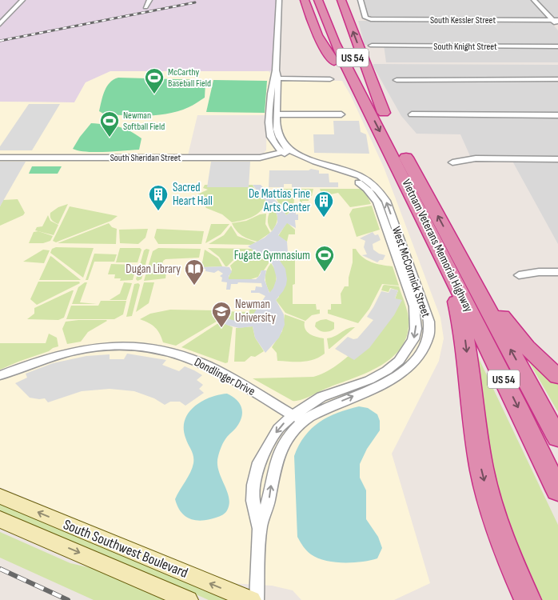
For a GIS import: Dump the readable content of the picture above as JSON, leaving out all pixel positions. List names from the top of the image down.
{
  "streets": {
    "highway": ["US 54", "Vietnam Veterans Memorial Highway"],
    "main road": ["South Southwest Boulevard"],
    "street": [
      "South Kessler Street",
      "South Knight Street",
      "South Sheridan Street",
      "West McCormick Street",
      "Dondlinger Drive"
    ]
  },
  "crossings": [
    ["South Sheridan Street", "West McCormick Street"],
    ["West McCormick Street", "Dondlinger Drive"]
  ],
  "places": {
    "sports": ["McCarthy Baseball Field", "Newman Softball Field", "Fugate Gymnasium"],
    "building": ["Sacred Heart Hall", "De Mattias Fine Arts Center"],
    "library": ["Dugan Library"],
    "school or university": ["Newman University"]
  }
}
